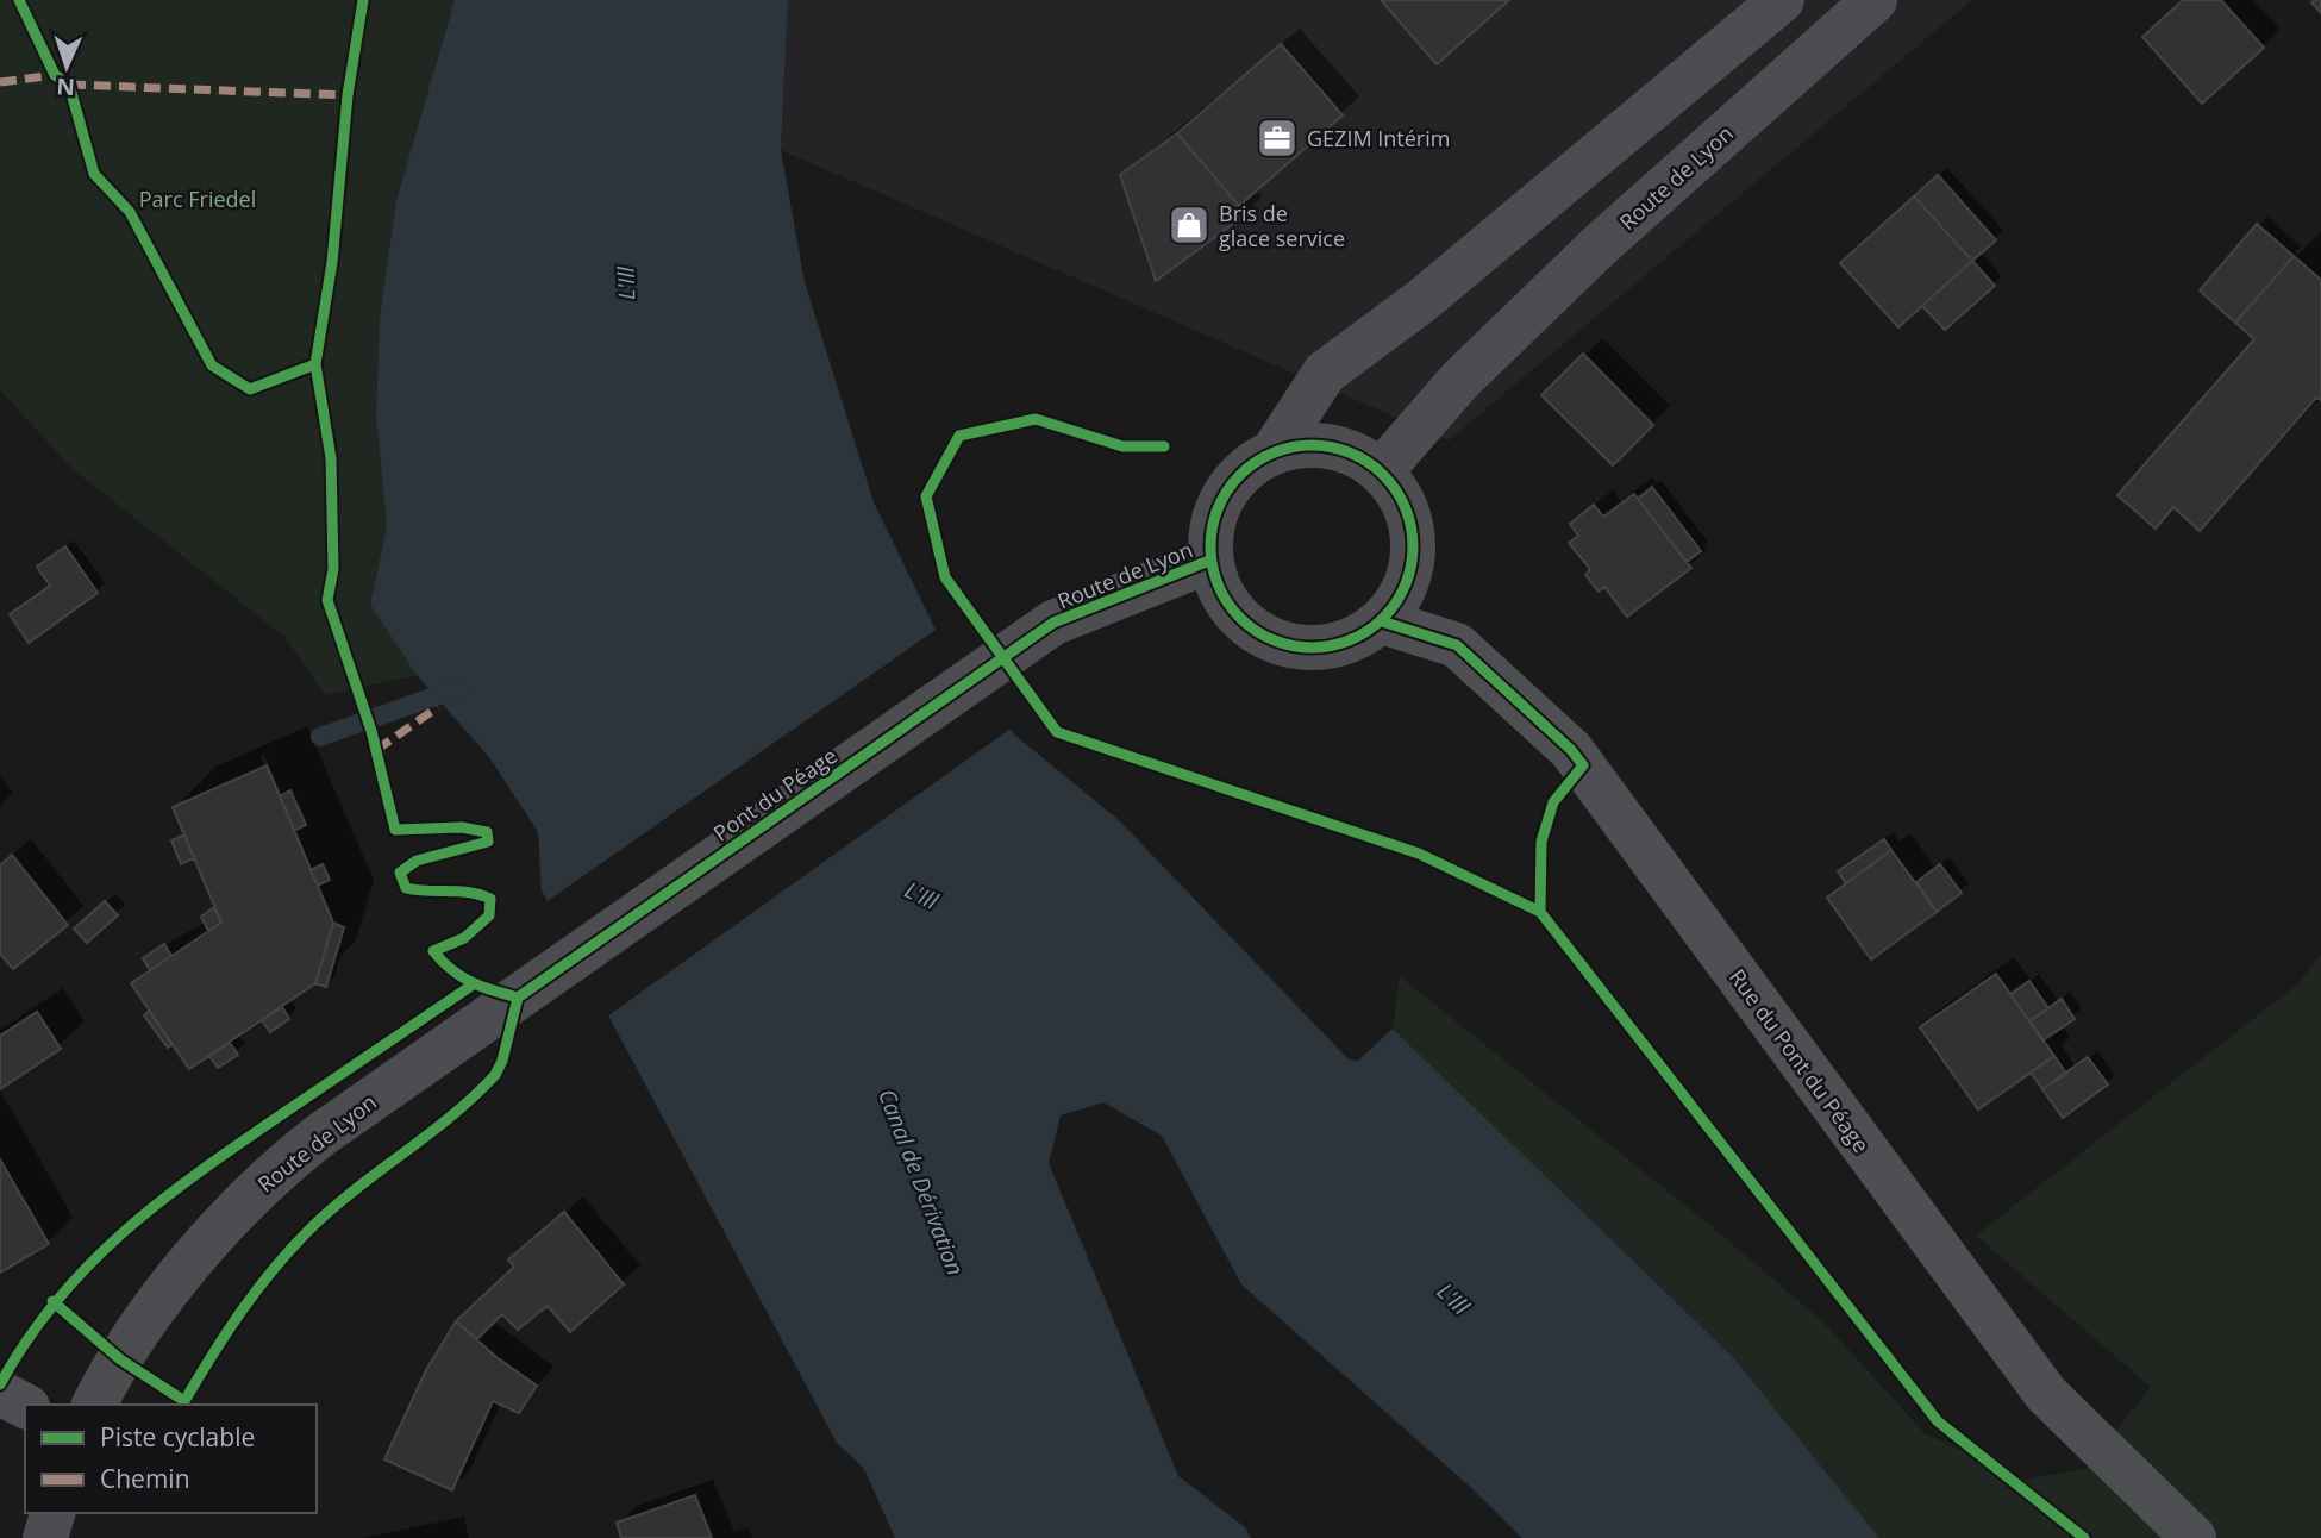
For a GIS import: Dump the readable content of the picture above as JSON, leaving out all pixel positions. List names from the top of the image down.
{
  "streets": {
    "main road": ["Route de Lyon", "Pont du Péage"],
    "street": ["Rue du Pont du Péage"]
  },
  "crossings": [
    ["Route de Lyon", "Pont du Péage"],
    ["Route de Lyon", "Rue du Pont du Péage"]
  ],
  "water": ["L'Ill", "Canal de Dérivation"],
  "parks": ["Parc Friedel"],
  "places": {
    "office": ["GEZIM Intérim"],
    "shop": ["Bris de glace service"]
  },
  "legend": ["Piste cyclable", "Chemin"],
  "north": "bottom"
}
